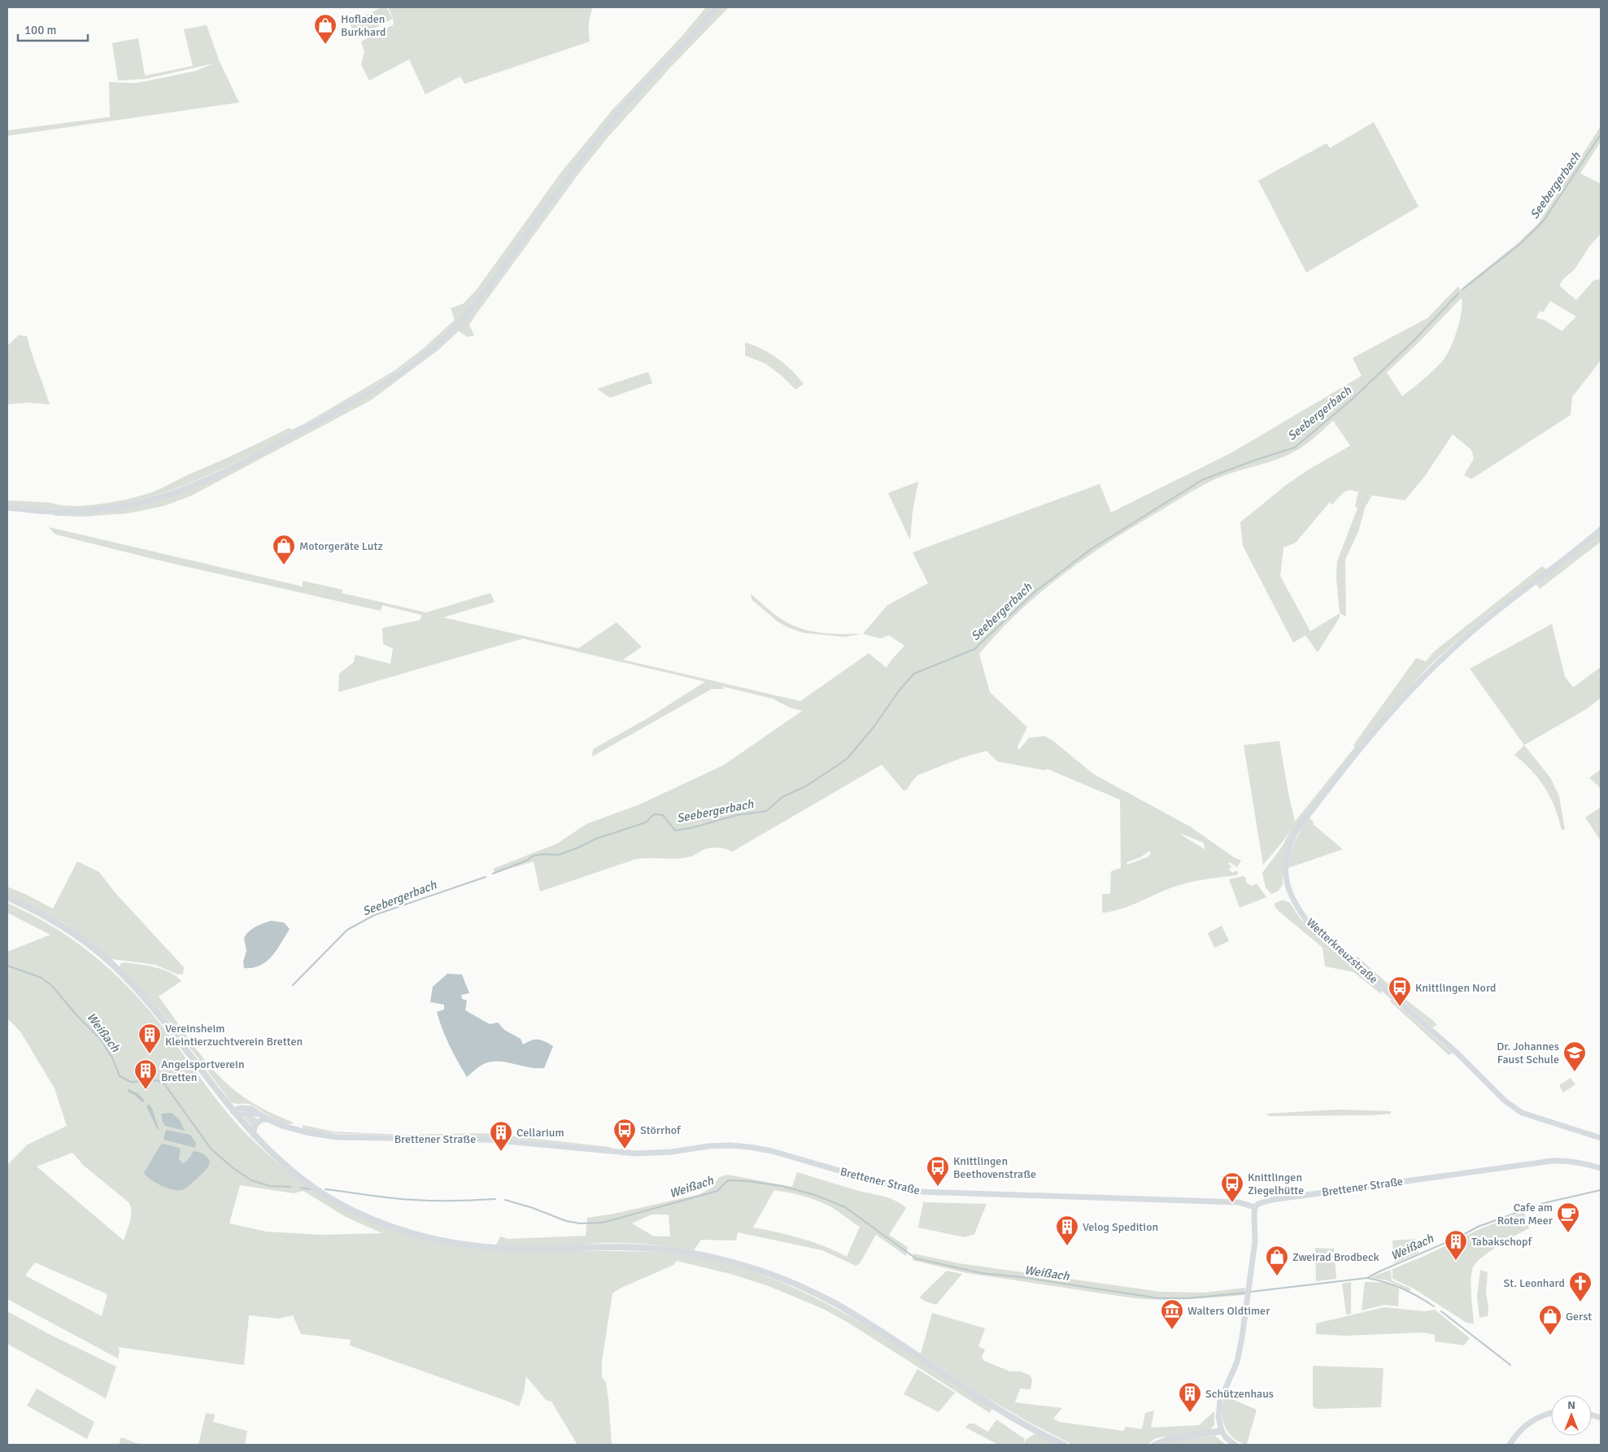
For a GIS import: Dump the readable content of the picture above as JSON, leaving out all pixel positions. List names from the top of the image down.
{
  "streets": {
    "main road": ["Wetterkreuzstraße", "Brettener Straße"]
  },
  "water": ["Seebergerbach", "Weißach"],
  "places": {
    "shop": [
      "Hofladen Burkhard",
      "Motorgeräte Lutz",
      "Zweirad Brodbeck",
      "Gerst"
    ],
    "bus stop": [
      "Knittlingen Nord",
      "Störrhof",
      "Knittlingen Beethovenstraße",
      "Knittlingen Ziegelhütte"
    ],
    "building": [
      "Vereinsheim Kleintierzuchtverein Bretten",
      "Angelsportverein Bretten",
      "Cellarium",
      "Velog Spedition",
      "Tabakschopf",
      "Schützenhaus"
    ],
    "school or university": ["Dr. Johannes Faust Schule"],
    "cafe": ["Cafe am Roten Meer"],
    "church": ["St. Leonhard"],
    "museum": ["Walters Oldtimer"]
  },
  "scale_bar": "100 m",
  "north": "top"
}
